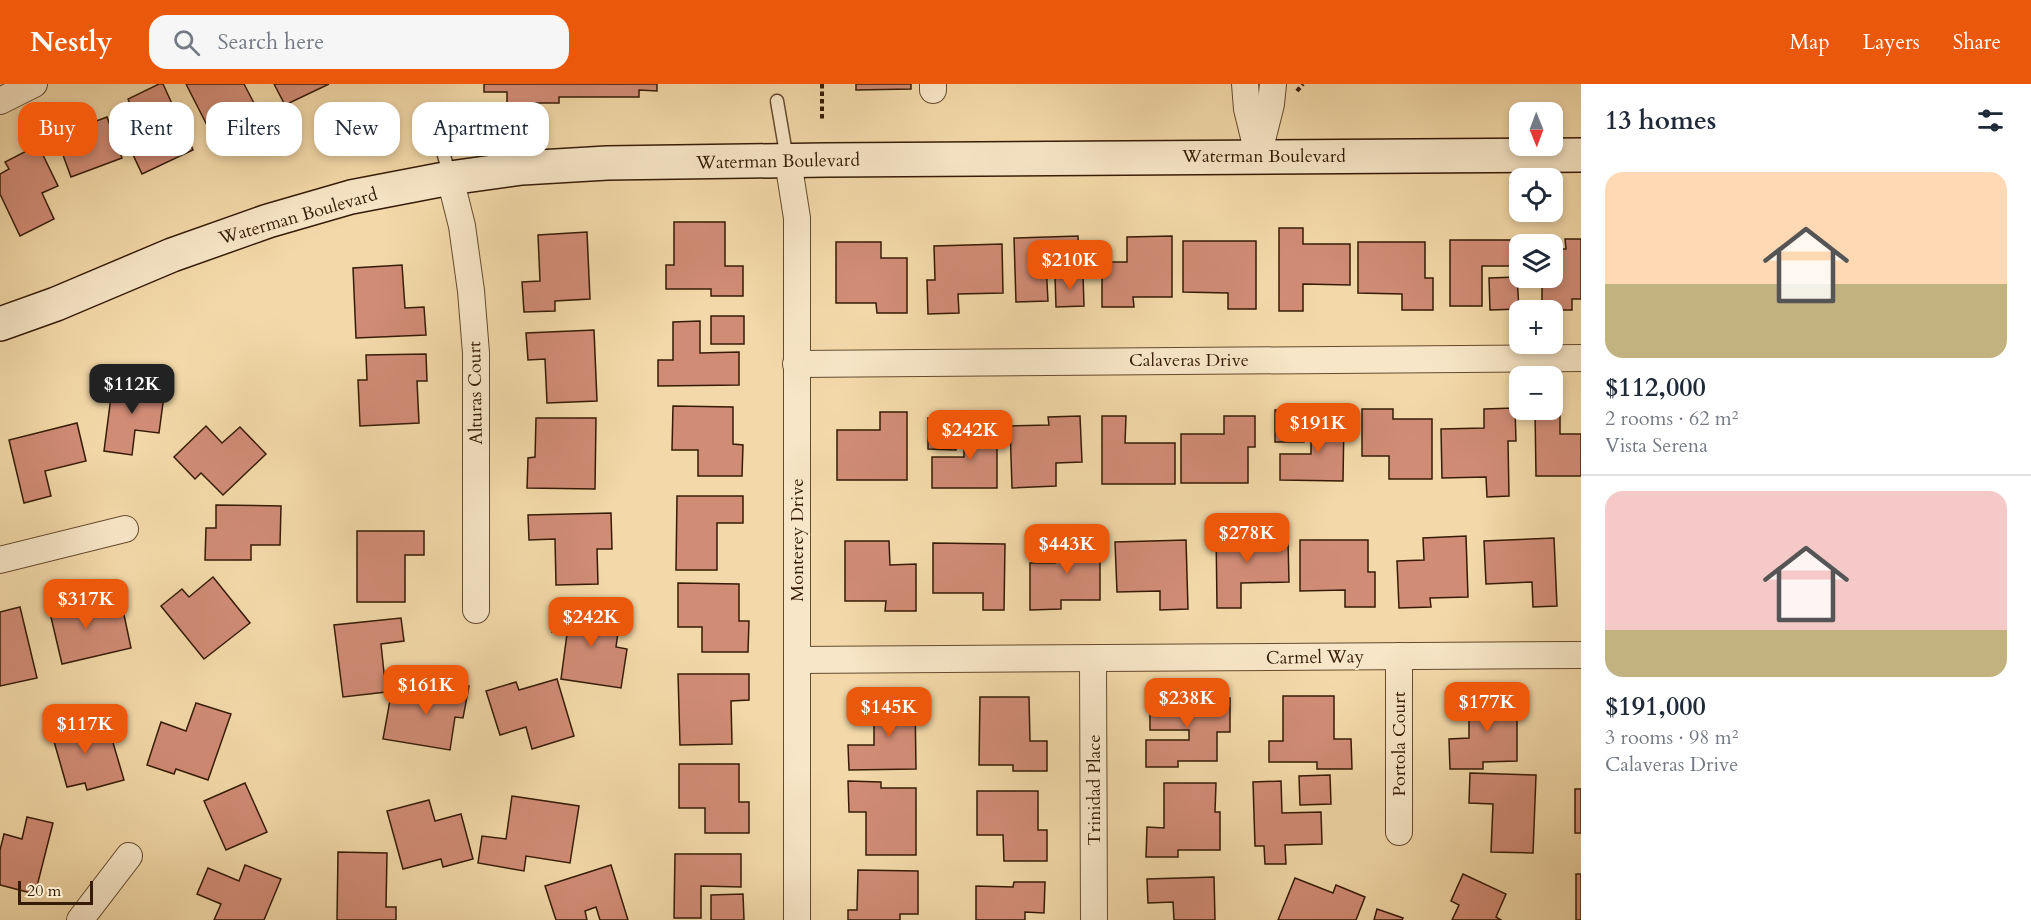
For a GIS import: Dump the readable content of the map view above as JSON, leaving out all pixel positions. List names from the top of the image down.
{
  "streets": {
    "main road": ["Waterman Boulevard"],
    "street": [
      "Calaveras Drive",
      "Alturas Court",
      "Monterey Drive",
      "Carmel Way",
      "Portola Court",
      "Trinidad Place"
    ]
  },
  "crossings": [
    ["Waterman Boulevard", "Alturas Court"],
    ["Waterman Boulevard", "Monterey Drive"],
    ["Calaveras Drive", "Monterey Drive"],
    ["Monterey Drive", "Carmel Way"],
    ["Carmel Way", "Portola Court"],
    ["Carmel Way", "Trinidad Place"]
  ],
  "scale_bar": "20 m",
  "north": "bottom",
  "page": {
    "header": "Nestly",
    "search": "Search here",
    "nav": ["Map", "Layers", "Share"],
    "heading": "13 homes",
    "map_buttons": ["+", "−"],
    "chip": [
      "Buy",
      "Rent",
      "Filters",
      "New",
      "Apartment"
    ],
    "list": [
      {
        "name": "$112,000",
        "note": "2 rooms · 62 m² · Vista Serena"
      },
      {
        "name": "$191,000",
        "note": "3 rooms · 98 m² · Calaveras Drive"
      }
    ],
    "price": [
      "$210K",
      "$112K",
      "$191K",
      "$242K",
      "$278K",
      "$443K",
      "$317K",
      "$242K",
      "$161K",
      "$238K",
      "$177K",
      "$145K",
      "$117K"
    ],
    "scale": "20 m"
  }
}
